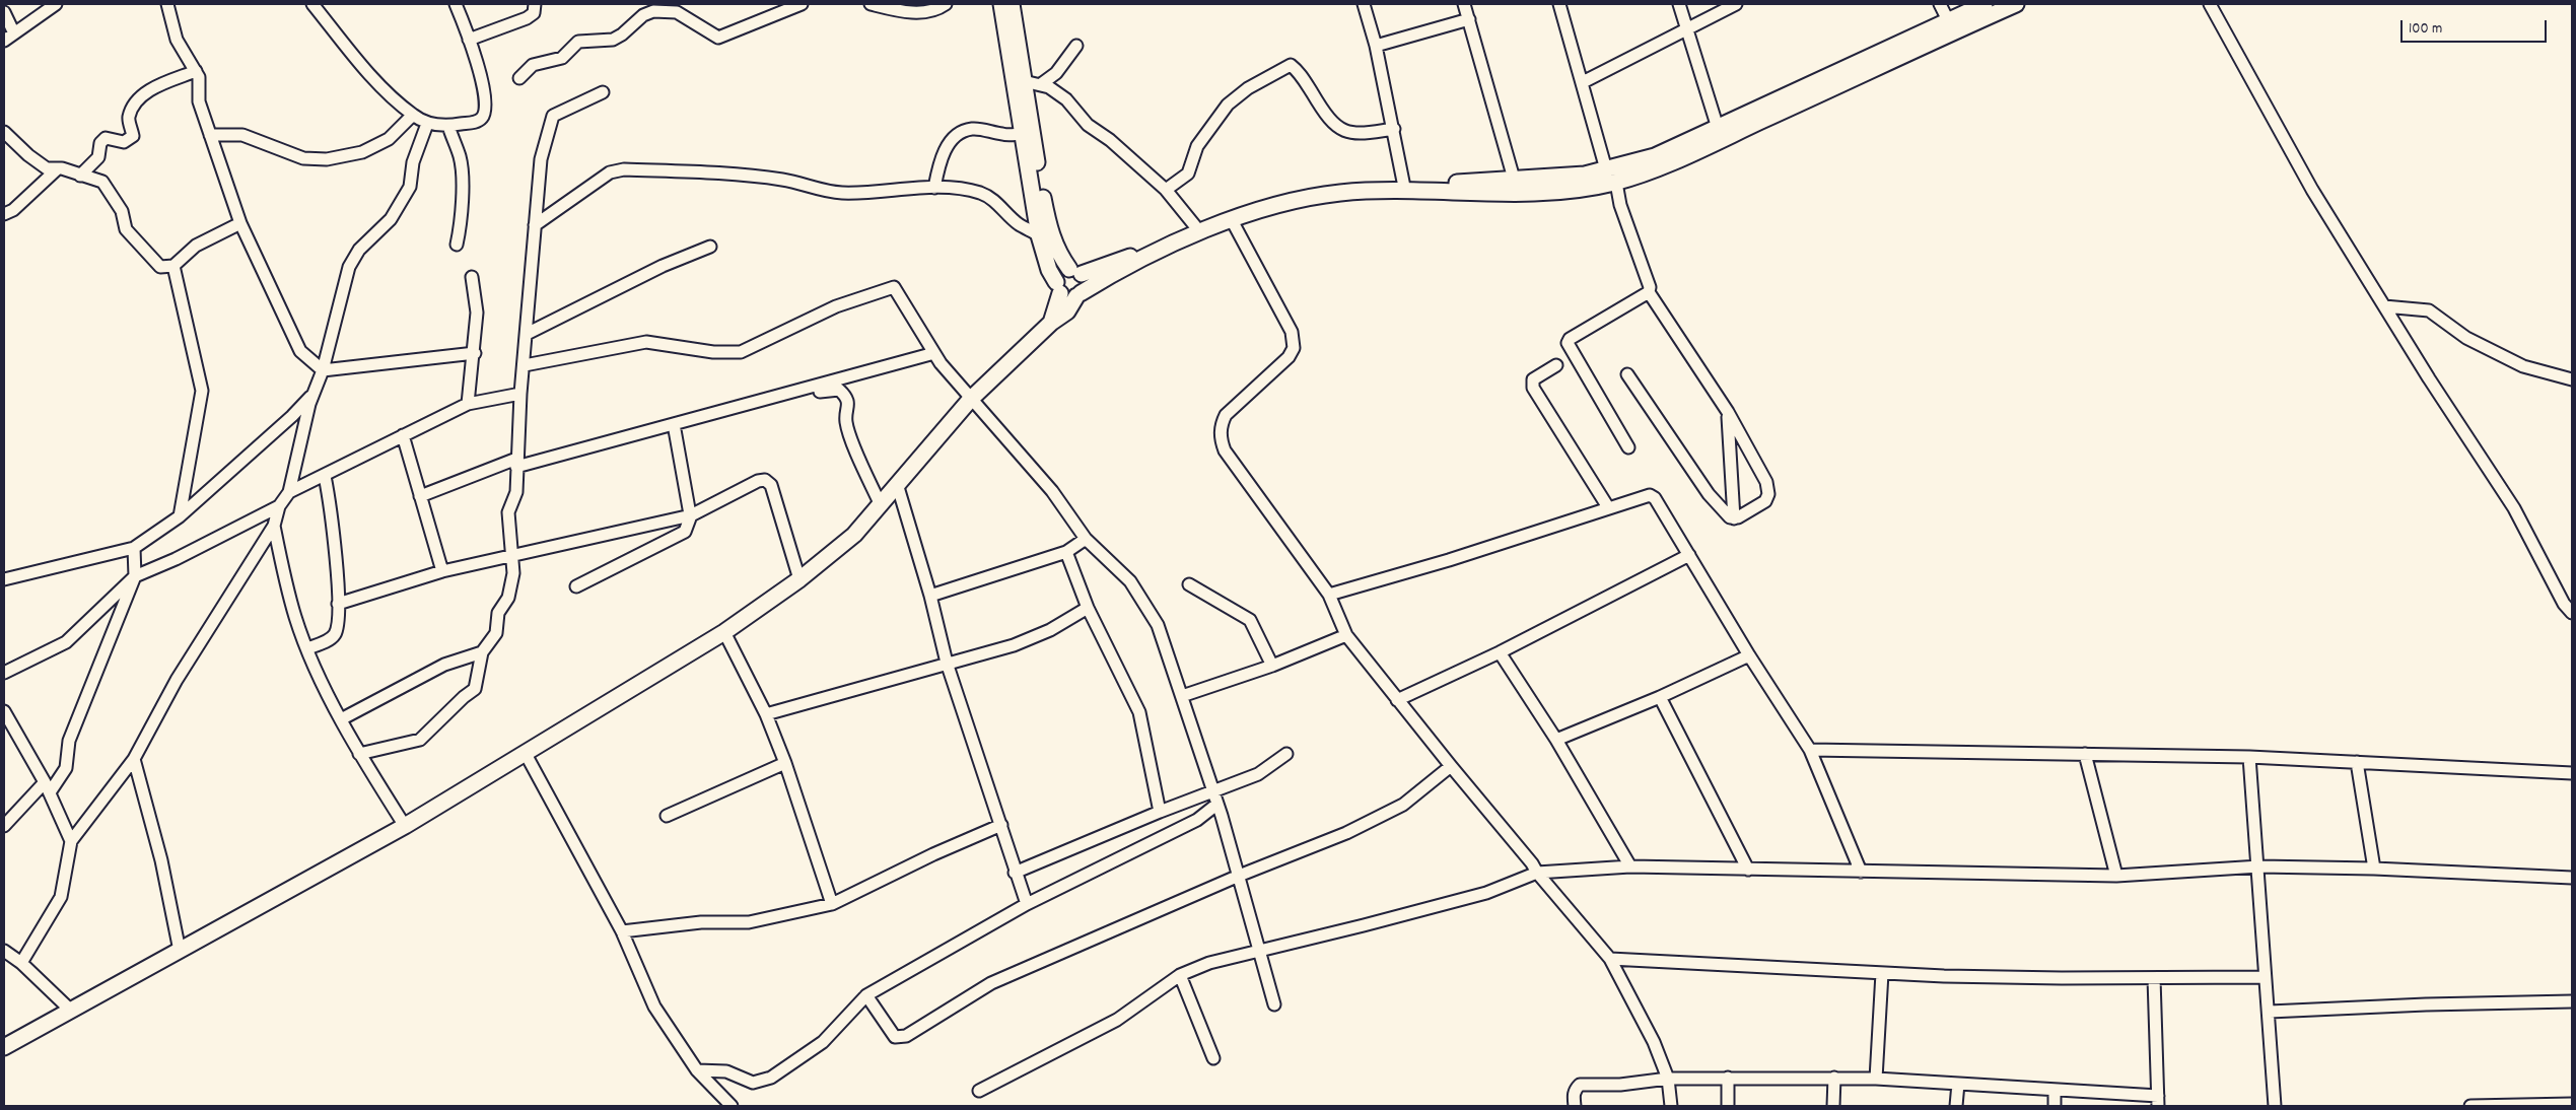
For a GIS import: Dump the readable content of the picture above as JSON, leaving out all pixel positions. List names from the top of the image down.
{
  "scale_bar": "100 m"
}
